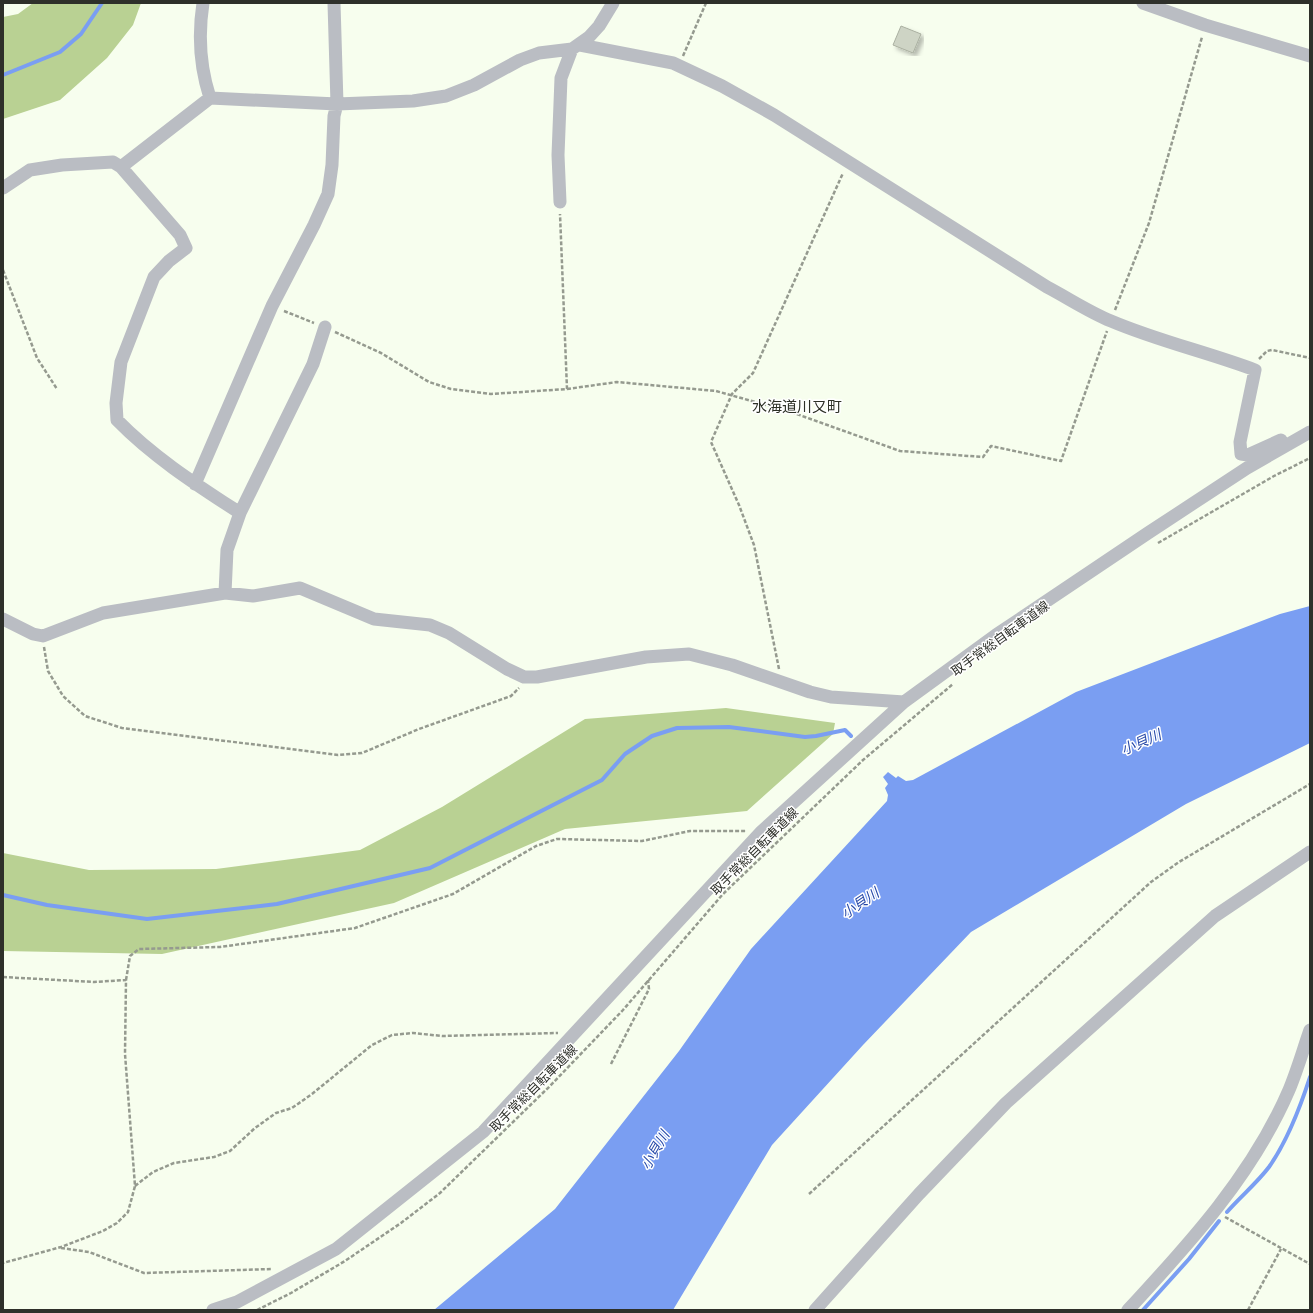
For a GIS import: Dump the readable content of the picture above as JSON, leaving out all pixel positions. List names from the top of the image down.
{
  "streets": {
    "path": ["取手常総自転車道線"]
  },
  "districts": ["水海道川又町"],
  "water": ["小貝川"]
}
